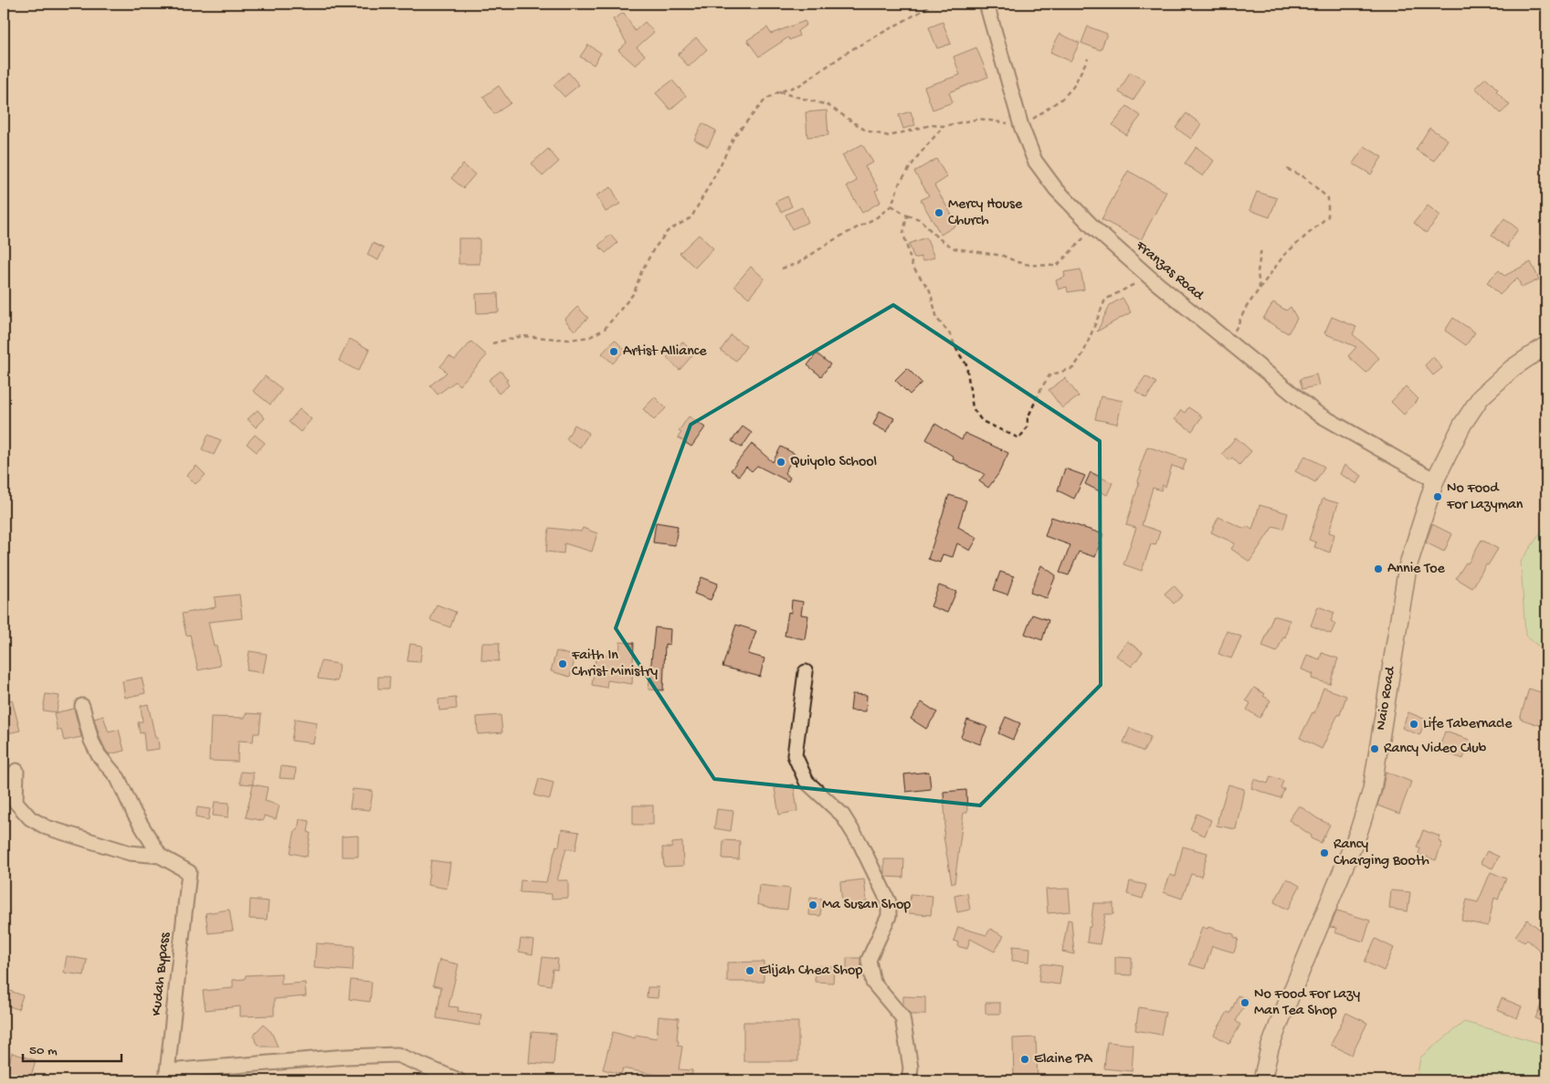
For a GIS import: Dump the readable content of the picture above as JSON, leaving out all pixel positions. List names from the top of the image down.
{
  "streets": {
    "street": ["Franzas Road", "Naio Road", "Kudah Bypass"]
  },
  "crossings": [
    ["Franzas Road", "Naio Road"]
  ],
  "places": [
    "Mercy House Church",
    "Artist Alliance",
    "Quiyolo School",
    "No Food For Lazyman",
    "Annie Toe",
    "Faith In Christ Ministry",
    "Life Tabernacle",
    "Rancy Video Club",
    "Rancy Charging Booth",
    "Ma Susan Shop",
    "Elijah Chea Shop",
    "No Food For Lazy Man Tea Shop",
    "Elaine PA"
  ],
  "scale_bar": "50 m"
}
